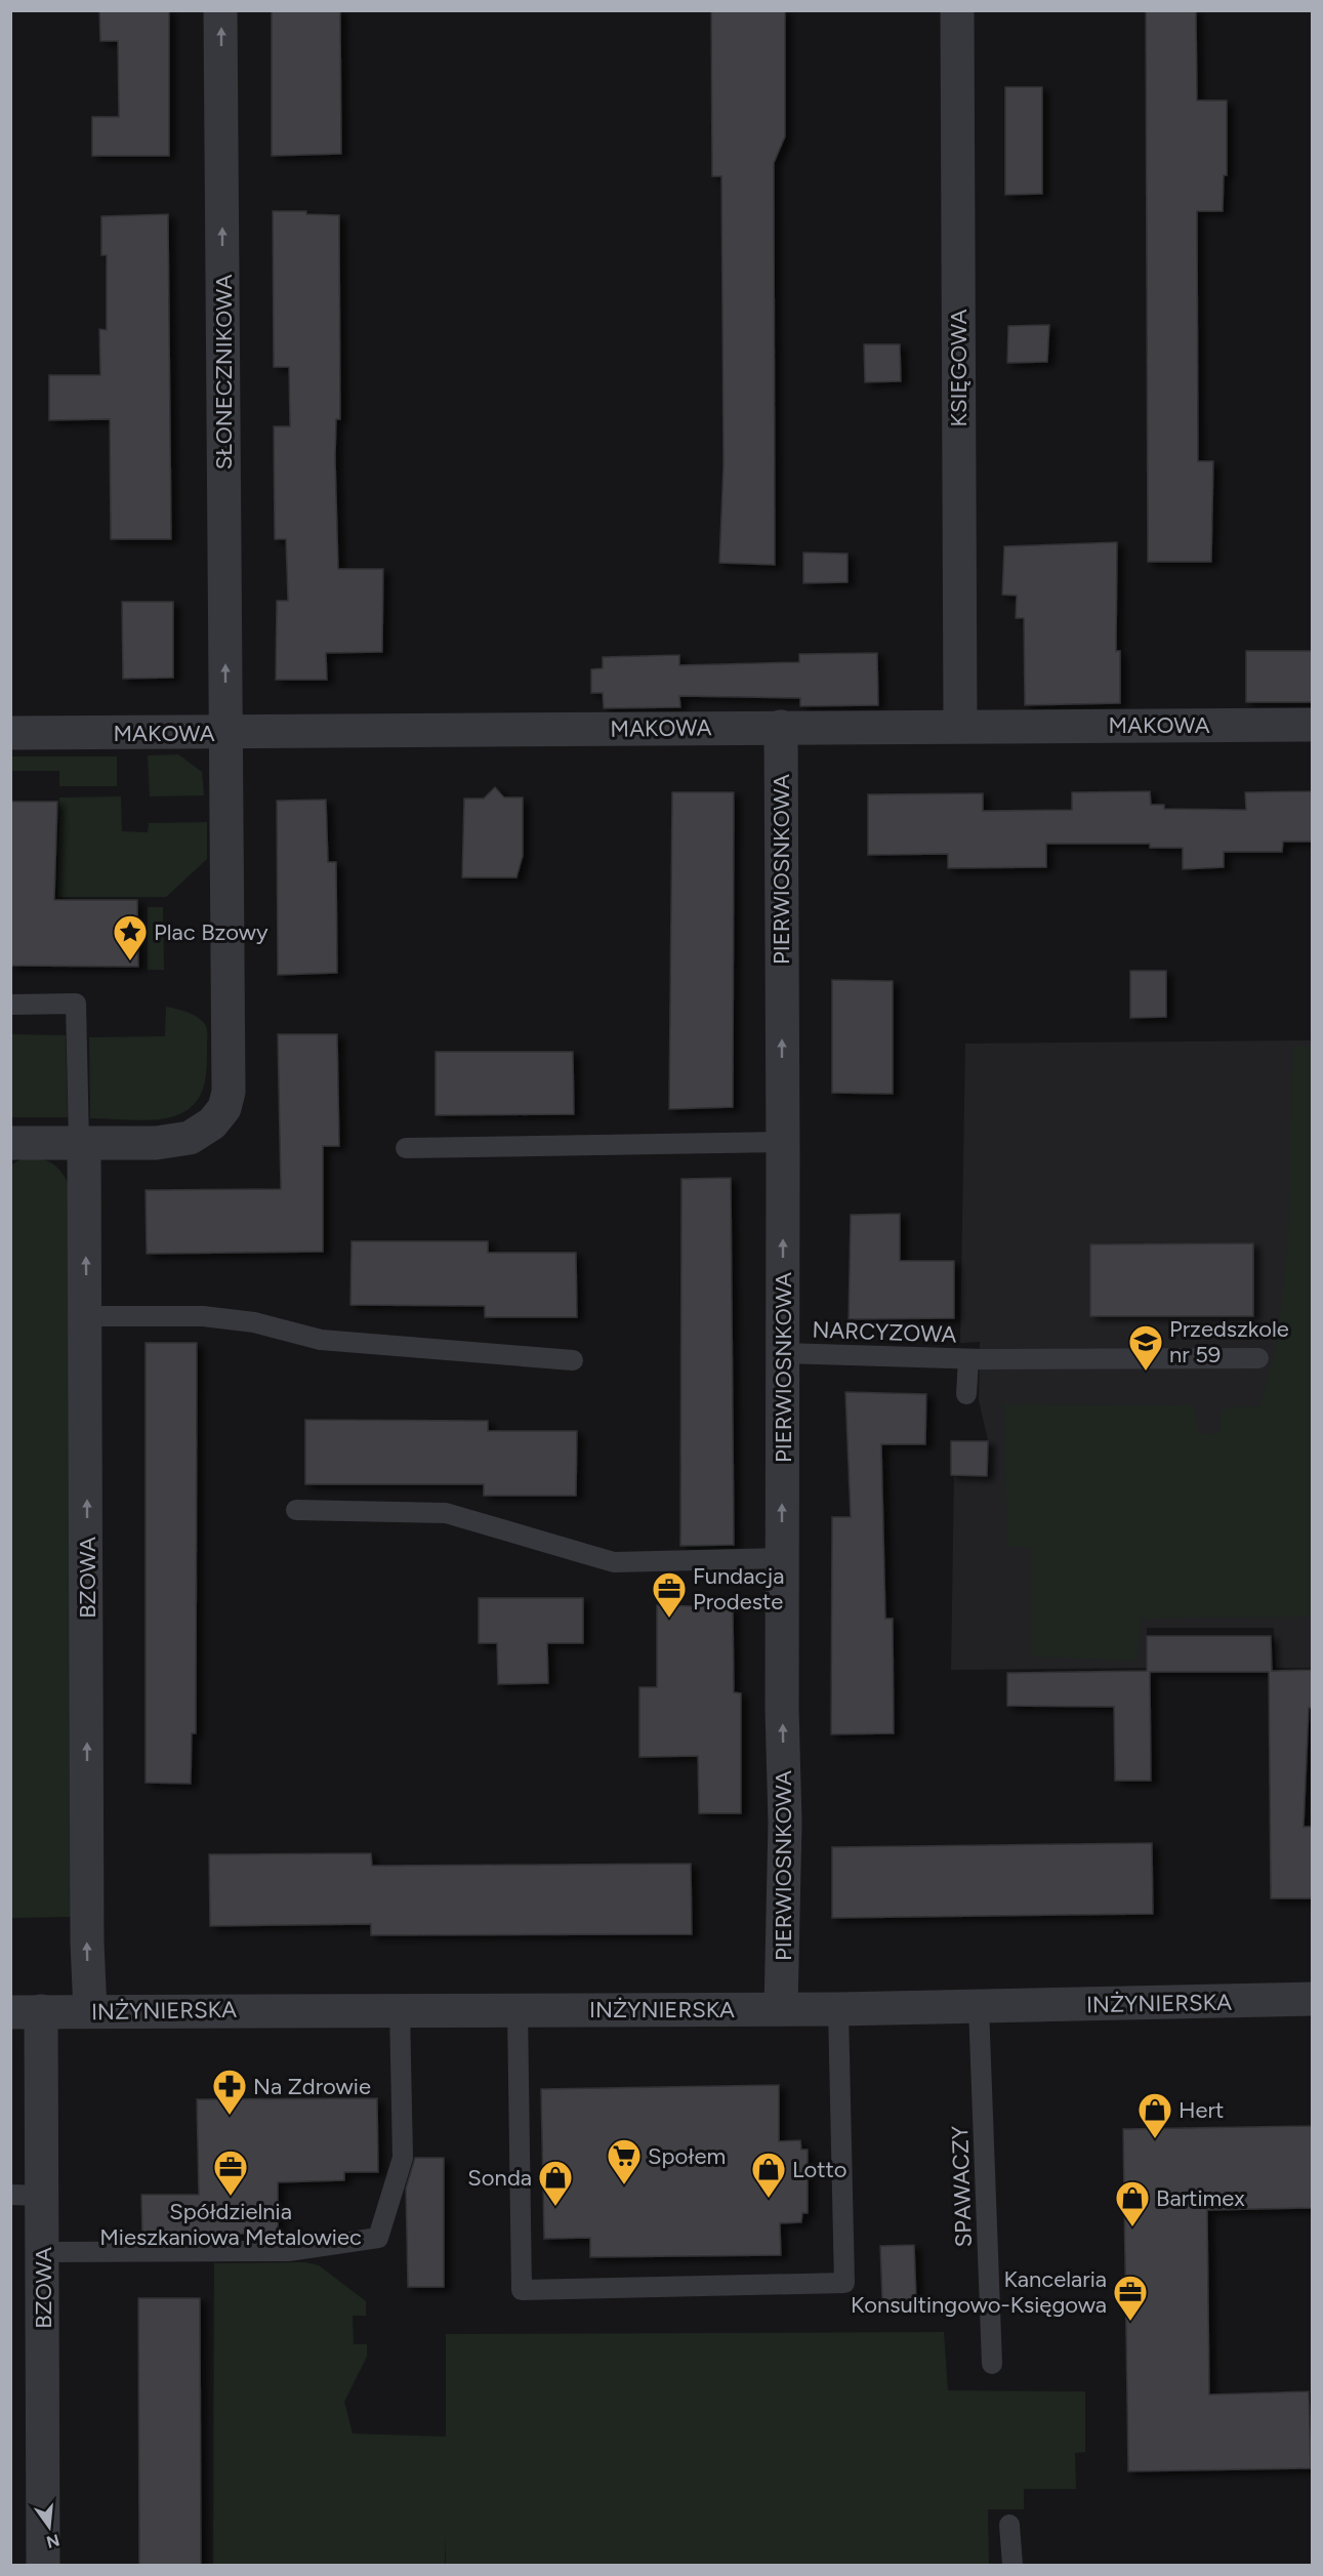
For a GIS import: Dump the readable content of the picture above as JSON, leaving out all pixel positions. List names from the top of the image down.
{
  "streets": {
    "street": [
      "KSIĘGOWA",
      "SŁONECZNIKOWA",
      "MAKOWA",
      "PIERWIOSNKOWA",
      "BZOWA",
      "INŻYNIERSKA"
    ],
    "lane": ["NARCYZOWA", "SPAWACZY"]
  },
  "crossings": [
    ["KSIĘGOWA", "MAKOWA"],
    ["SŁONECZNIKOWA", "MAKOWA"],
    ["MAKOWA", "PIERWIOSNKOWA"],
    ["PIERWIOSNKOWA", "NARCYZOWA"],
    ["PIERWIOSNKOWA", "INŻYNIERSKA"],
    ["BZOWA", "INŻYNIERSKA"],
    ["INŻYNIERSKA", "SPAWACZY"]
  ],
  "one_way": ["SŁONECZNIKOWA", "PIERWIOSNKOWA", "BZOWA"],
  "places": {
    "place": ["Plac Bzowy"],
    "school or university": ["Przedszkole nr 59"],
    "office": ["Fundacja Prodeste", "Spółdzielnia Mieszkaniowa Metalowiec", "Kancelaria Konsultingowo-Księgowa"],
    "pharmacy": ["Na Zdrowie"],
    "shop": [
      "Hert",
      "Lotto",
      "Sonda",
      "Bartimex"
    ],
    "supermarket": ["Społem"]
  },
  "north": "bottom"
}
